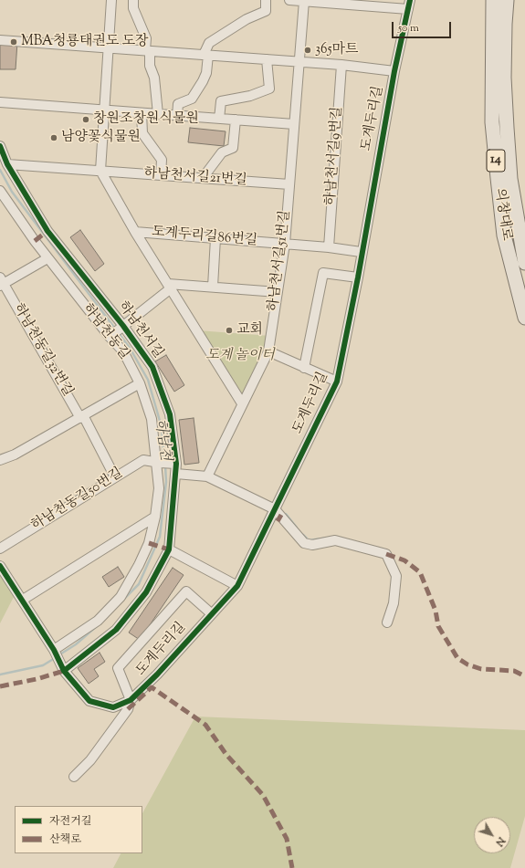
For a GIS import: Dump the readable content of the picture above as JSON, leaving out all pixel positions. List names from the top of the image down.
{
  "streets": {
    "highway": ["14", "의창대로"],
    "street": [
      "도계두리길",
      "하남천서길9번길",
      "하남천서길21번길",
      "도계두리길86번길",
      "하남천서길51번길",
      "하남천서길",
      "하남천동길",
      "하남천동길32번길",
      "하남천동길50번길"
    ]
  },
  "crossings": [
    ["도계두리길", "도계두리길86번길"],
    ["도계두리길", "하남천서길"],
    ["하남천서길9번길", "도계두리길86번길"],
    ["하남천서길21번길", "하남천서길51번길"],
    ["하남천서길21번길", "하남천서길"],
    ["도계두리길86번길", "하남천서길51번길"],
    ["하남천서길", "하남천동길50번길"],
    ["하남천동길", "하남천동길32번길"],
    ["하남천동길", "하남천동길50번길"],
    ["하남천동길32번길", "하남천동길50번길"]
  ],
  "water": ["하남천"],
  "parks": ["도계 놀이터"],
  "places": [
    "MBA청룡태권도 도장",
    "365마트",
    "창원조창원식물원",
    "남양꽃식물원",
    "교회"
  ],
  "legend": ["자전거길", "산책로"],
  "scale_bar": "50 m",
  "north": "bottom right"
}
